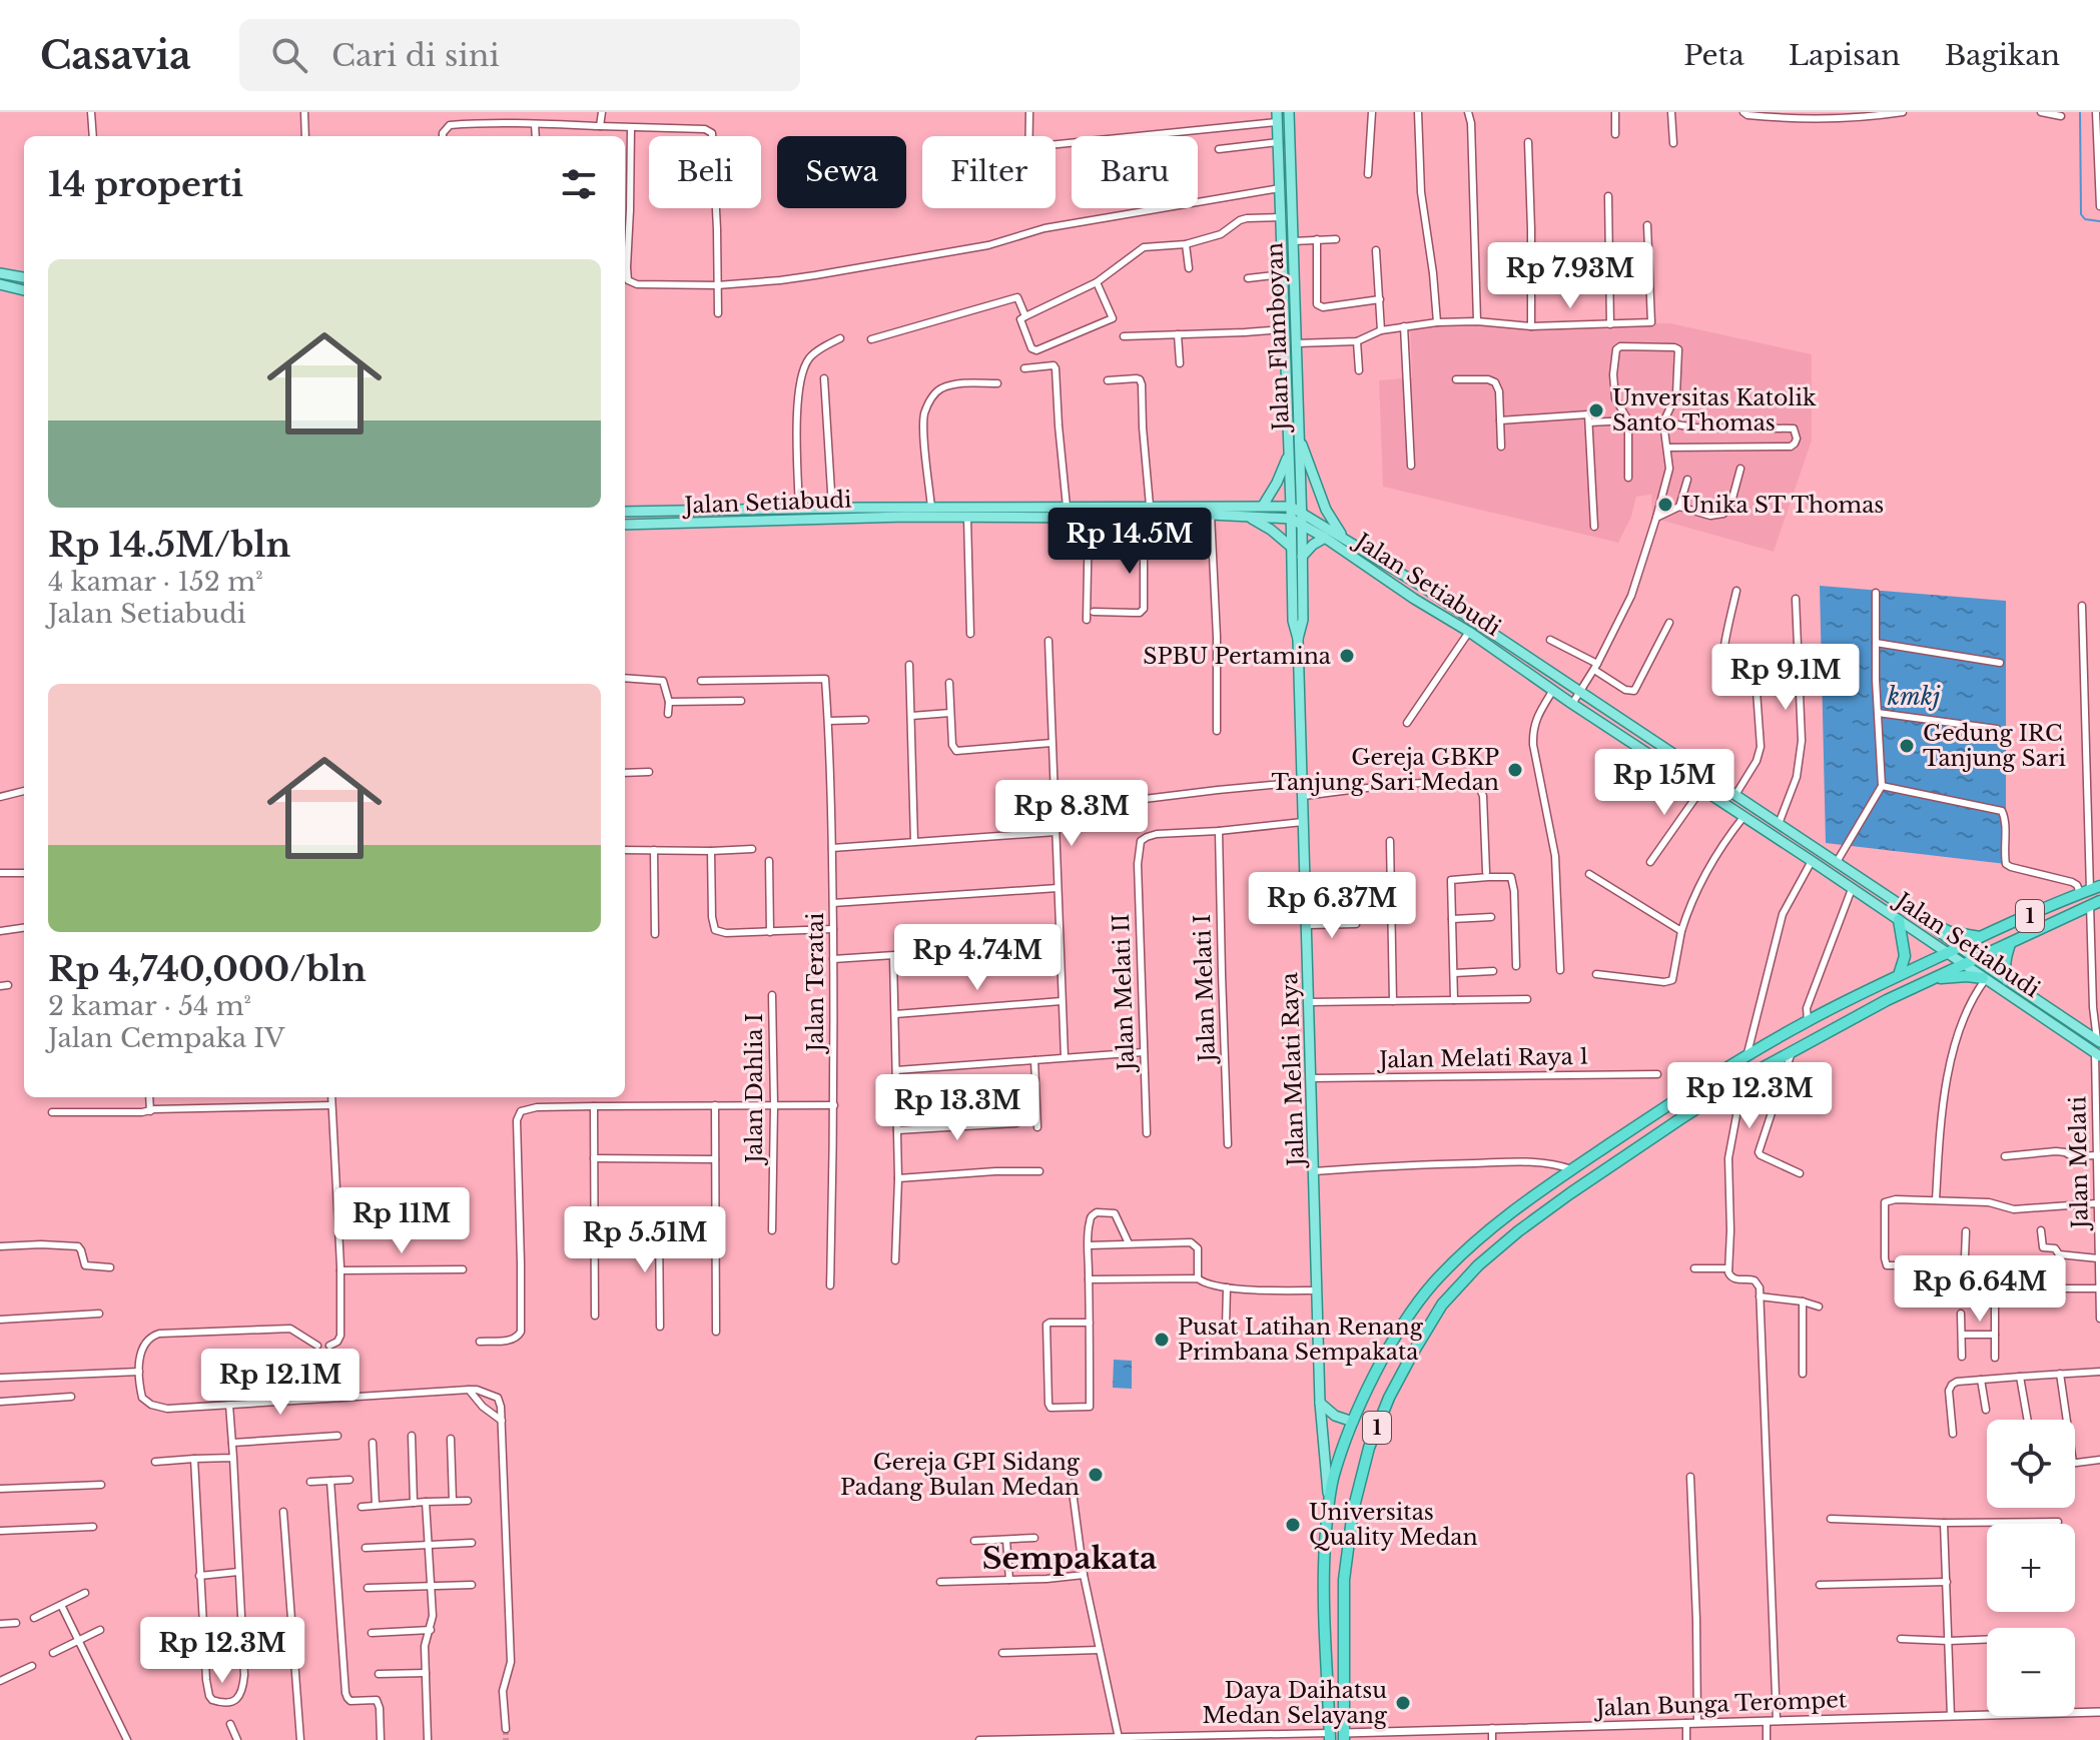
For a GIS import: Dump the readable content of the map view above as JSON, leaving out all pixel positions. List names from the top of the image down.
{
  "streets": {
    "highway": ["1"],
    "main road": ["Jalan Flamboyan", "Jalan Setiabudi", "Jalan Melati Raya"],
    "street": [
      "Jalan Teratai",
      "Jalan Melati I",
      "Jalan Melati II",
      "Jalan Melati Raya 1",
      "Jalan Dahlia I",
      "Jalan Melati",
      "Jalan Bunga Terompet"
    ]
  },
  "crossings": [
    ["Jalan Flamboyan", "Jalan Setiabudi"],
    ["Jalan Flamboyan", "Jalan Melati Raya"],
    ["Jalan Setiabudi", "1"],
    ["Jalan Setiabudi", "Jalan Melati Raya"],
    ["Jalan Setiabudi", "Jalan Melati"],
    ["1", "Jalan Melati Raya"],
    ["1", "Jalan Bunga Terompet"],
    ["Jalan Melati I", "Jalan Melati II"],
    ["Jalan Melati Raya 1", "Jalan Melati Raya"]
  ],
  "districts": ["Sempakata"],
  "water": ["kmkj"],
  "places": [
    "Unversitas Katolik Santo Thomas",
    "Unika ST Thomas",
    "SPBU Pertamina",
    "Gedung IRC Tanjung Sari",
    "Gereja GBKP Tanjung Sari Medan",
    "Pusat Latihan Renang Primbana Sempakata",
    "Gereja GPI Sidang Padang Bulan Medan",
    "Universitas Quality Medan",
    "Daya Daihatsu Medan Selayang"
  ],
  "page": {
    "header": "Casavia",
    "search": "Cari di sini",
    "nav": ["Peta", "Lapisan", "Bagikan"],
    "chip": [
      "Beli",
      "Sewa",
      "Filter",
      "Baru"
    ],
    "heading": "14 properti",
    "list": [
      {
        "name": "Rp 14.5M/bln",
        "note": "4 kamar · 152 m² · Jalan Setiabudi"
      },
      {
        "name": "Rp 4,740,000/bln",
        "note": "2 kamar · 54 m² · Jalan Cempaka IV"
      }
    ],
    "price": [
      "Rp 7.93M",
      "Rp 14.5M",
      "Rp 9.1M",
      "Rp 15M",
      "Rp 8.3M",
      "Rp 6.37M",
      "Rp 4.74M",
      "Rp 12.3M",
      "Rp 13.3M",
      "Rp 11M",
      "Rp 5.51M",
      "Rp 6.64M",
      "Rp 12.1M",
      "Rp 12.3M"
    ],
    "map_buttons": ["+", "−"]
  }
}
